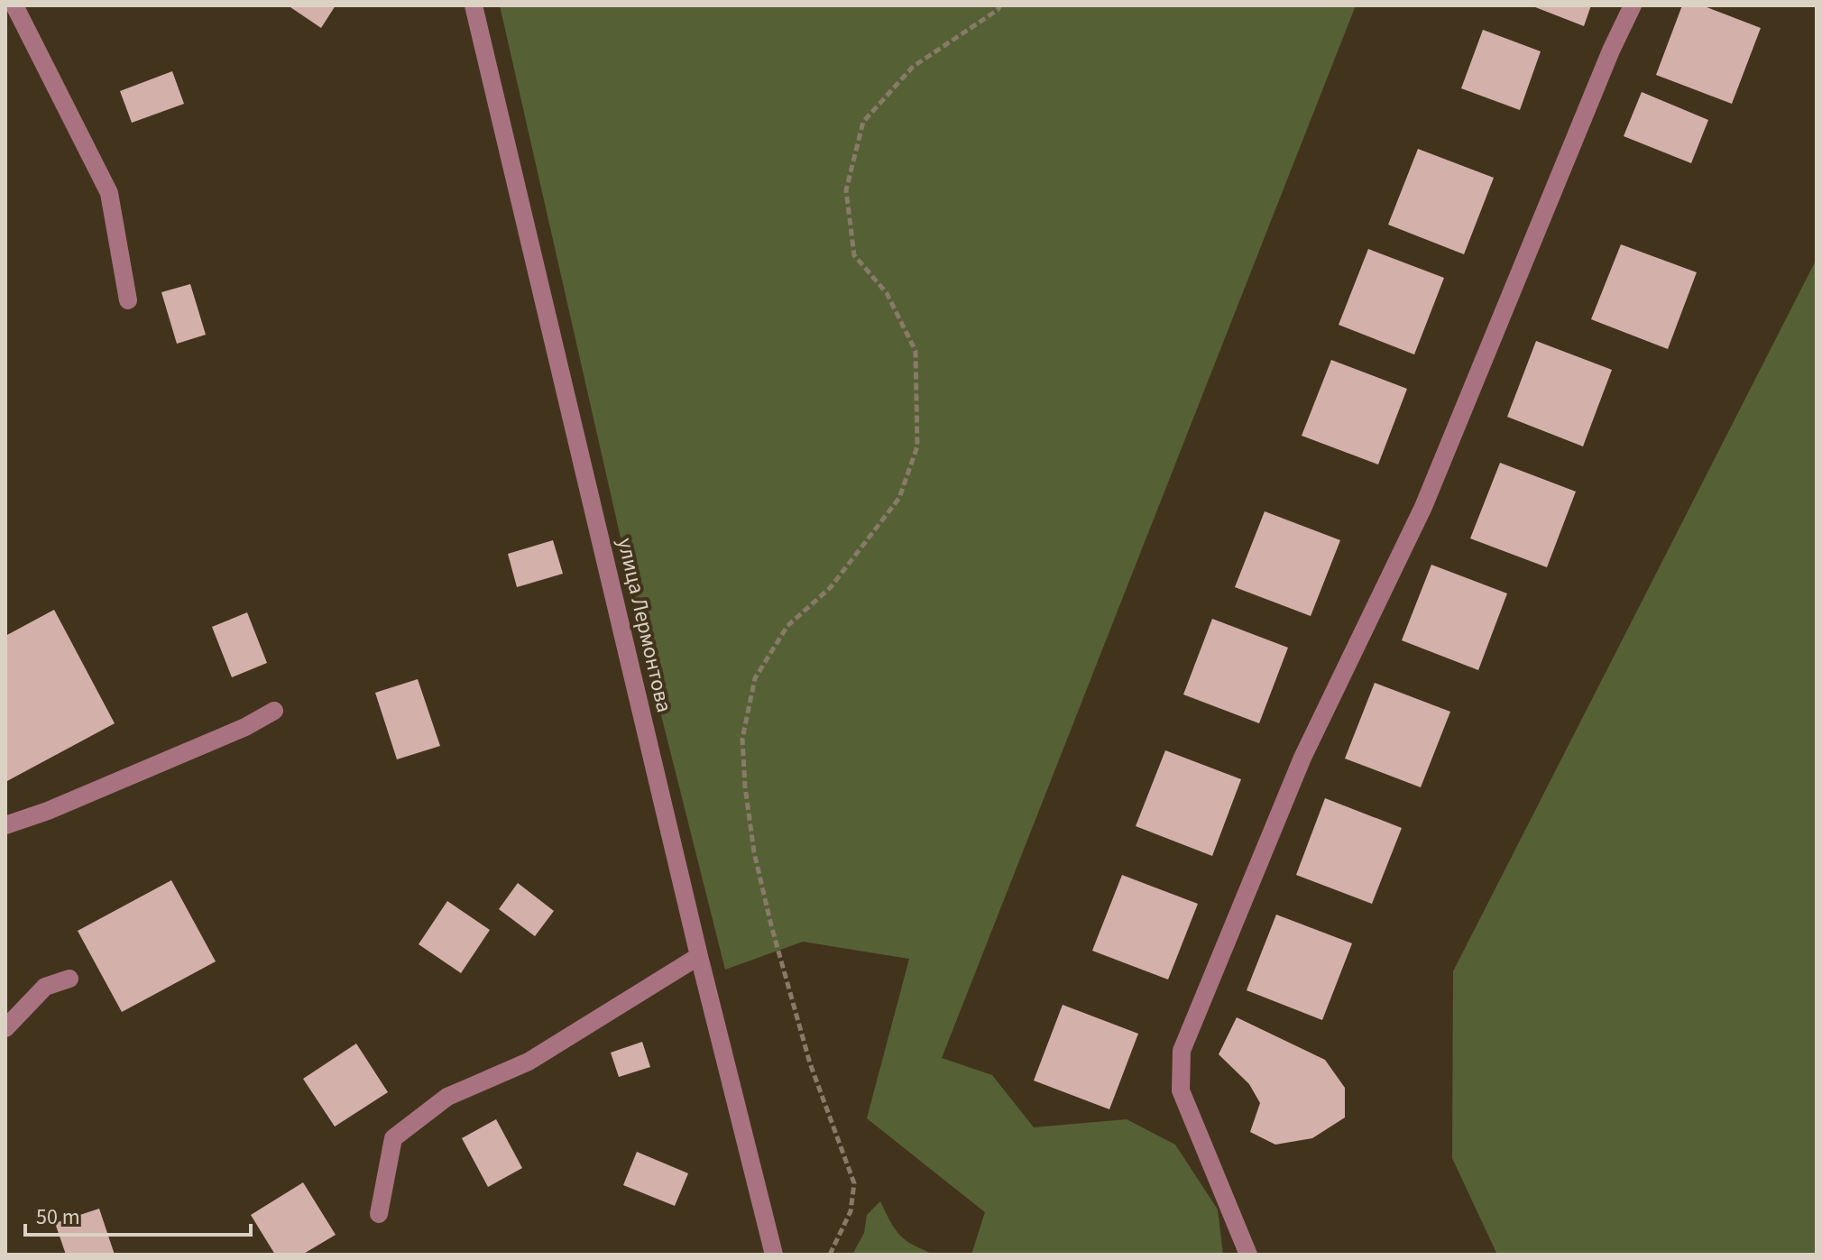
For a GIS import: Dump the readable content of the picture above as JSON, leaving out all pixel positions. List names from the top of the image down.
{
  "streets": {
    "street": ["улица Лермонтова"]
  },
  "scale_bar": "50 m"
}
